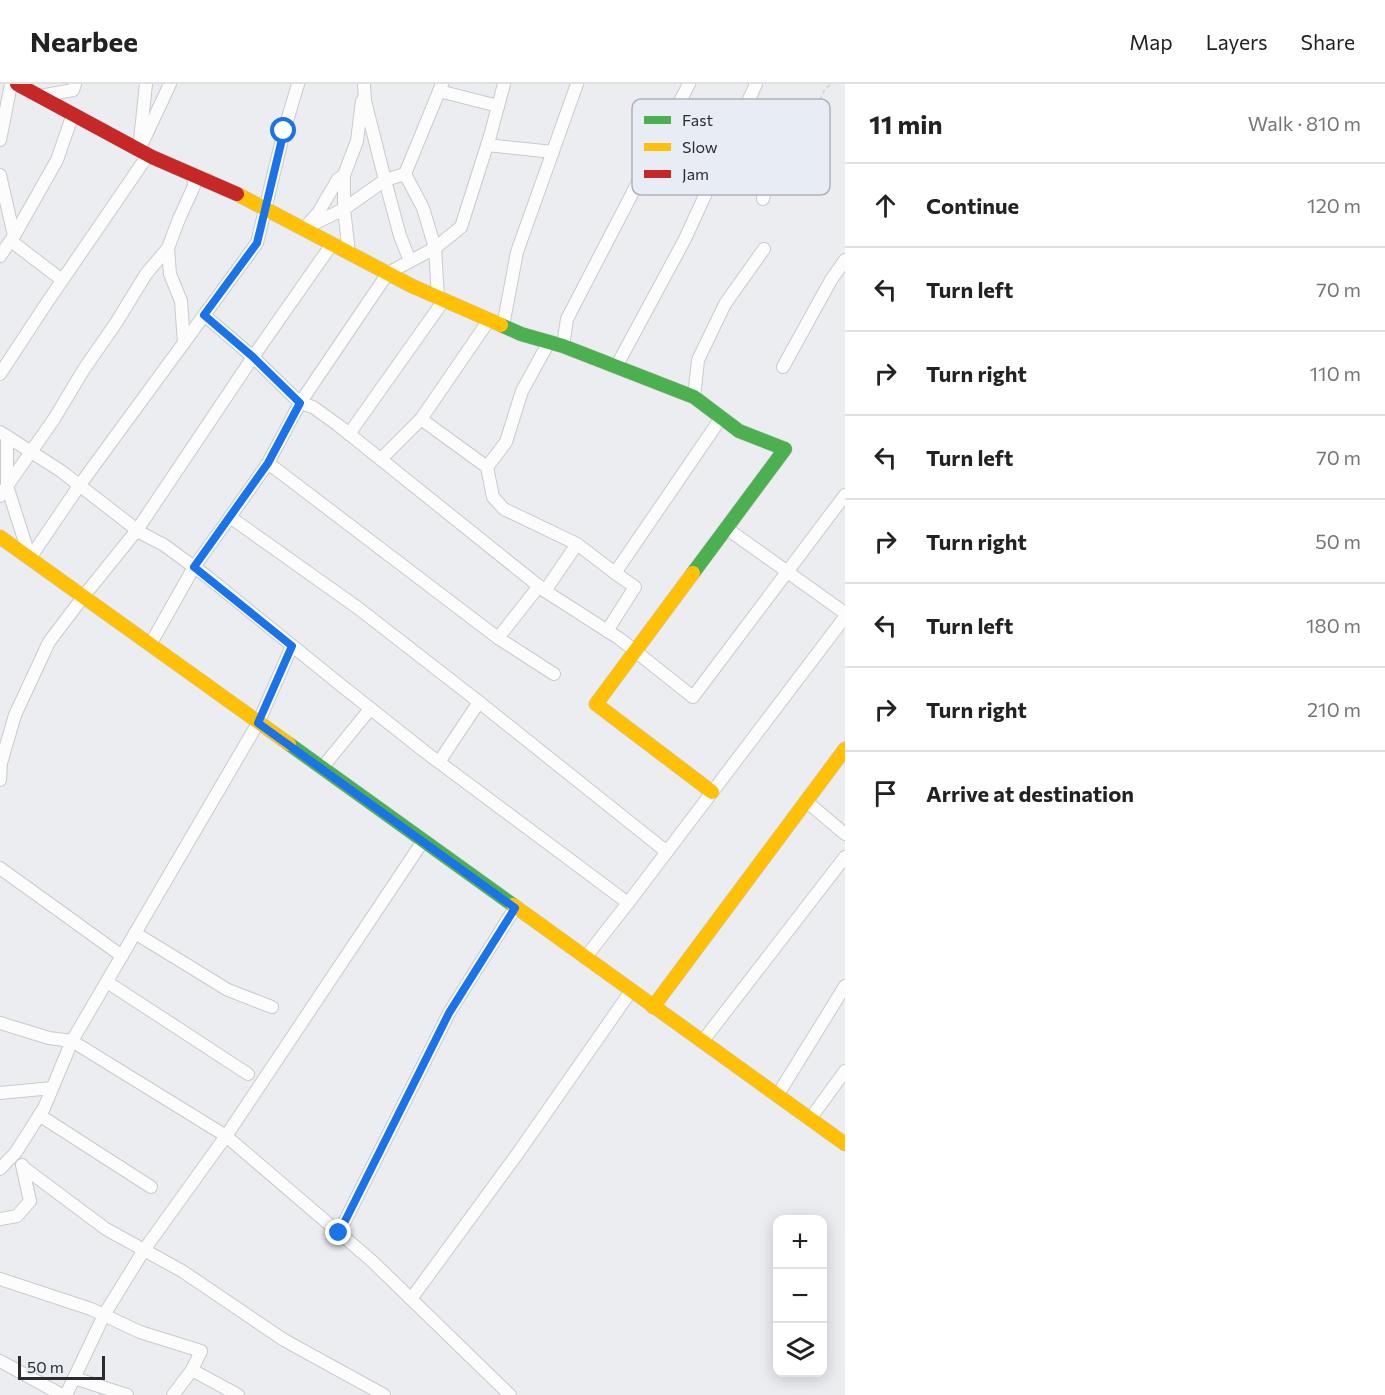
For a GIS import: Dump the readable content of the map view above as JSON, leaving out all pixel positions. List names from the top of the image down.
{
  "legend": ["Fast", "Slow", "Jam"],
  "scale_bar": "50 m",
  "page": {
    "header": "Nearbee",
    "nav": ["Map", "Layers", "Share"],
    "heading": ["11 min", "Walk · 810 m"],
    "list": [
      ["Continue", "120 m"],
      ["Turn left", "70 m"],
      ["Turn right", "110 m"],
      ["Turn left", "70 m"],
      ["Turn right", "50 m"],
      ["Turn left", "180 m"],
      ["Turn right", "210 m"],
      "Arrive at destination"
    ],
    "map_buttons": ["+", "−"],
    "scale": "50 m"
  }
}
